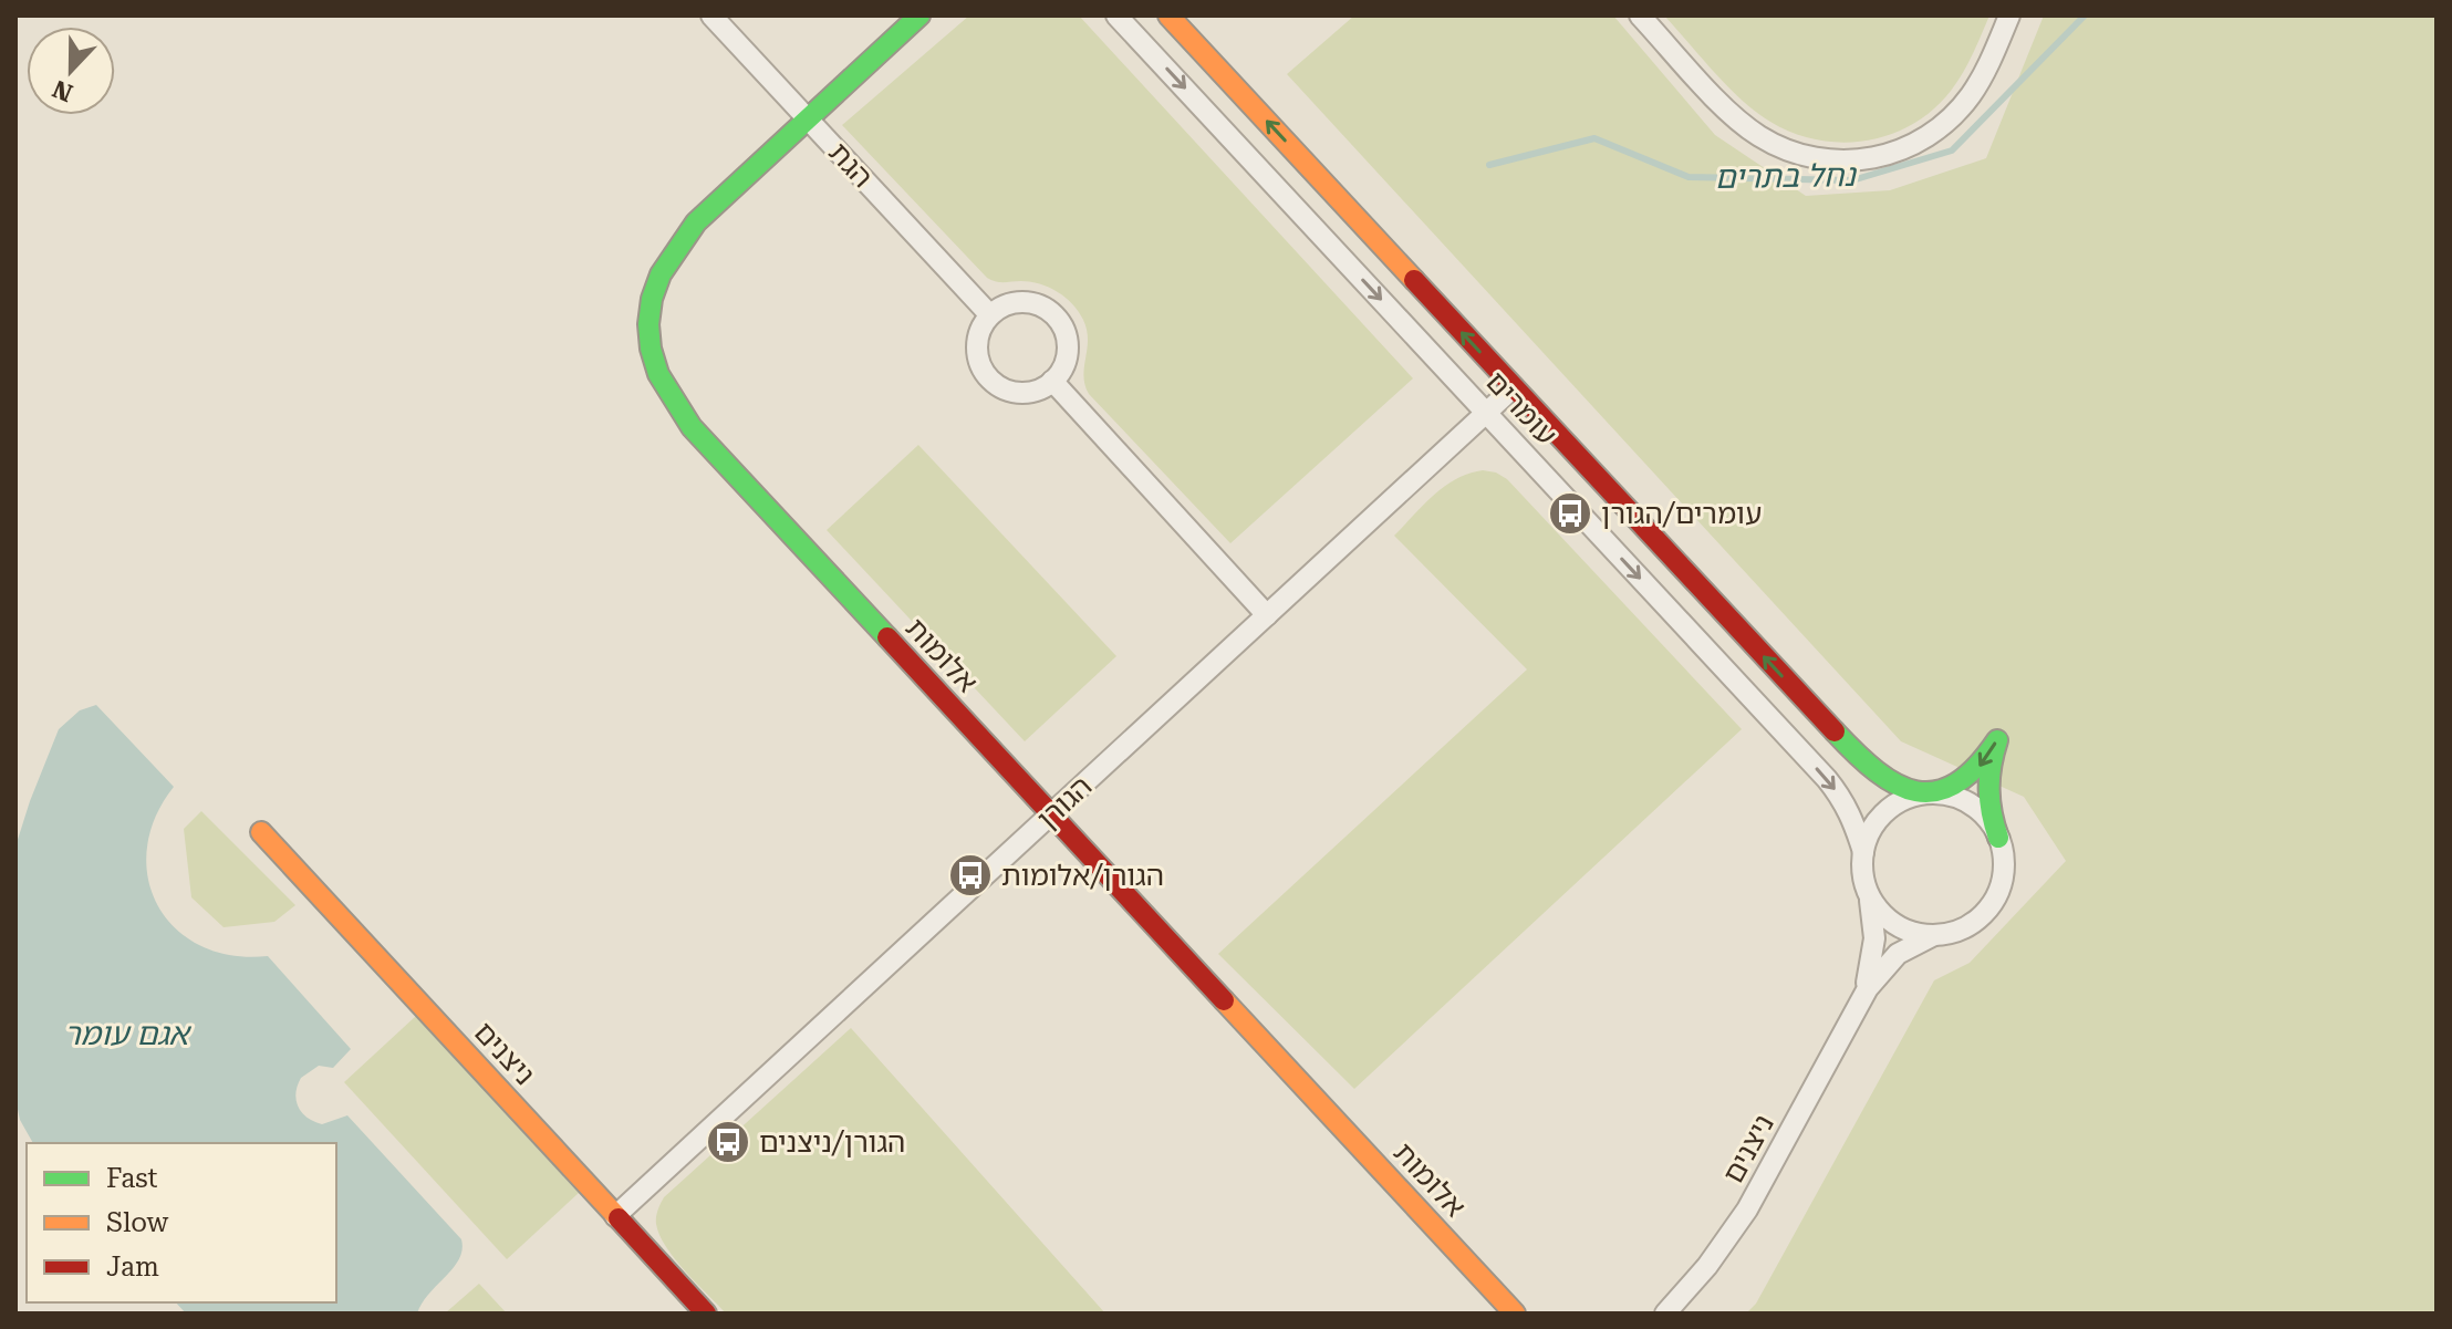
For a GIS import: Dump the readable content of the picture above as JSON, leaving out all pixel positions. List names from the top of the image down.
{
  "streets": {
    "street": [
      "הגת",
      "עומרים",
      "אלומות",
      "הגורן",
      "ניצנים"
    ]
  },
  "crossings": [
    ["הגת", "אלומות"],
    ["עומרים", "הגורן"],
    ["עומרים", "ניצנים"],
    ["אלומות", "הגורן"],
    ["הגורן", "ניצנים"]
  ],
  "water": ["נחל בתרים", "אגם עומר"],
  "places": {
    "bus stop": ["עומרים/הגורן", "הגורן/אלומות", "הגורן/ניצנים"]
  },
  "legend": ["Fast", "Slow", "Jam"],
  "north": "bottom"
}
